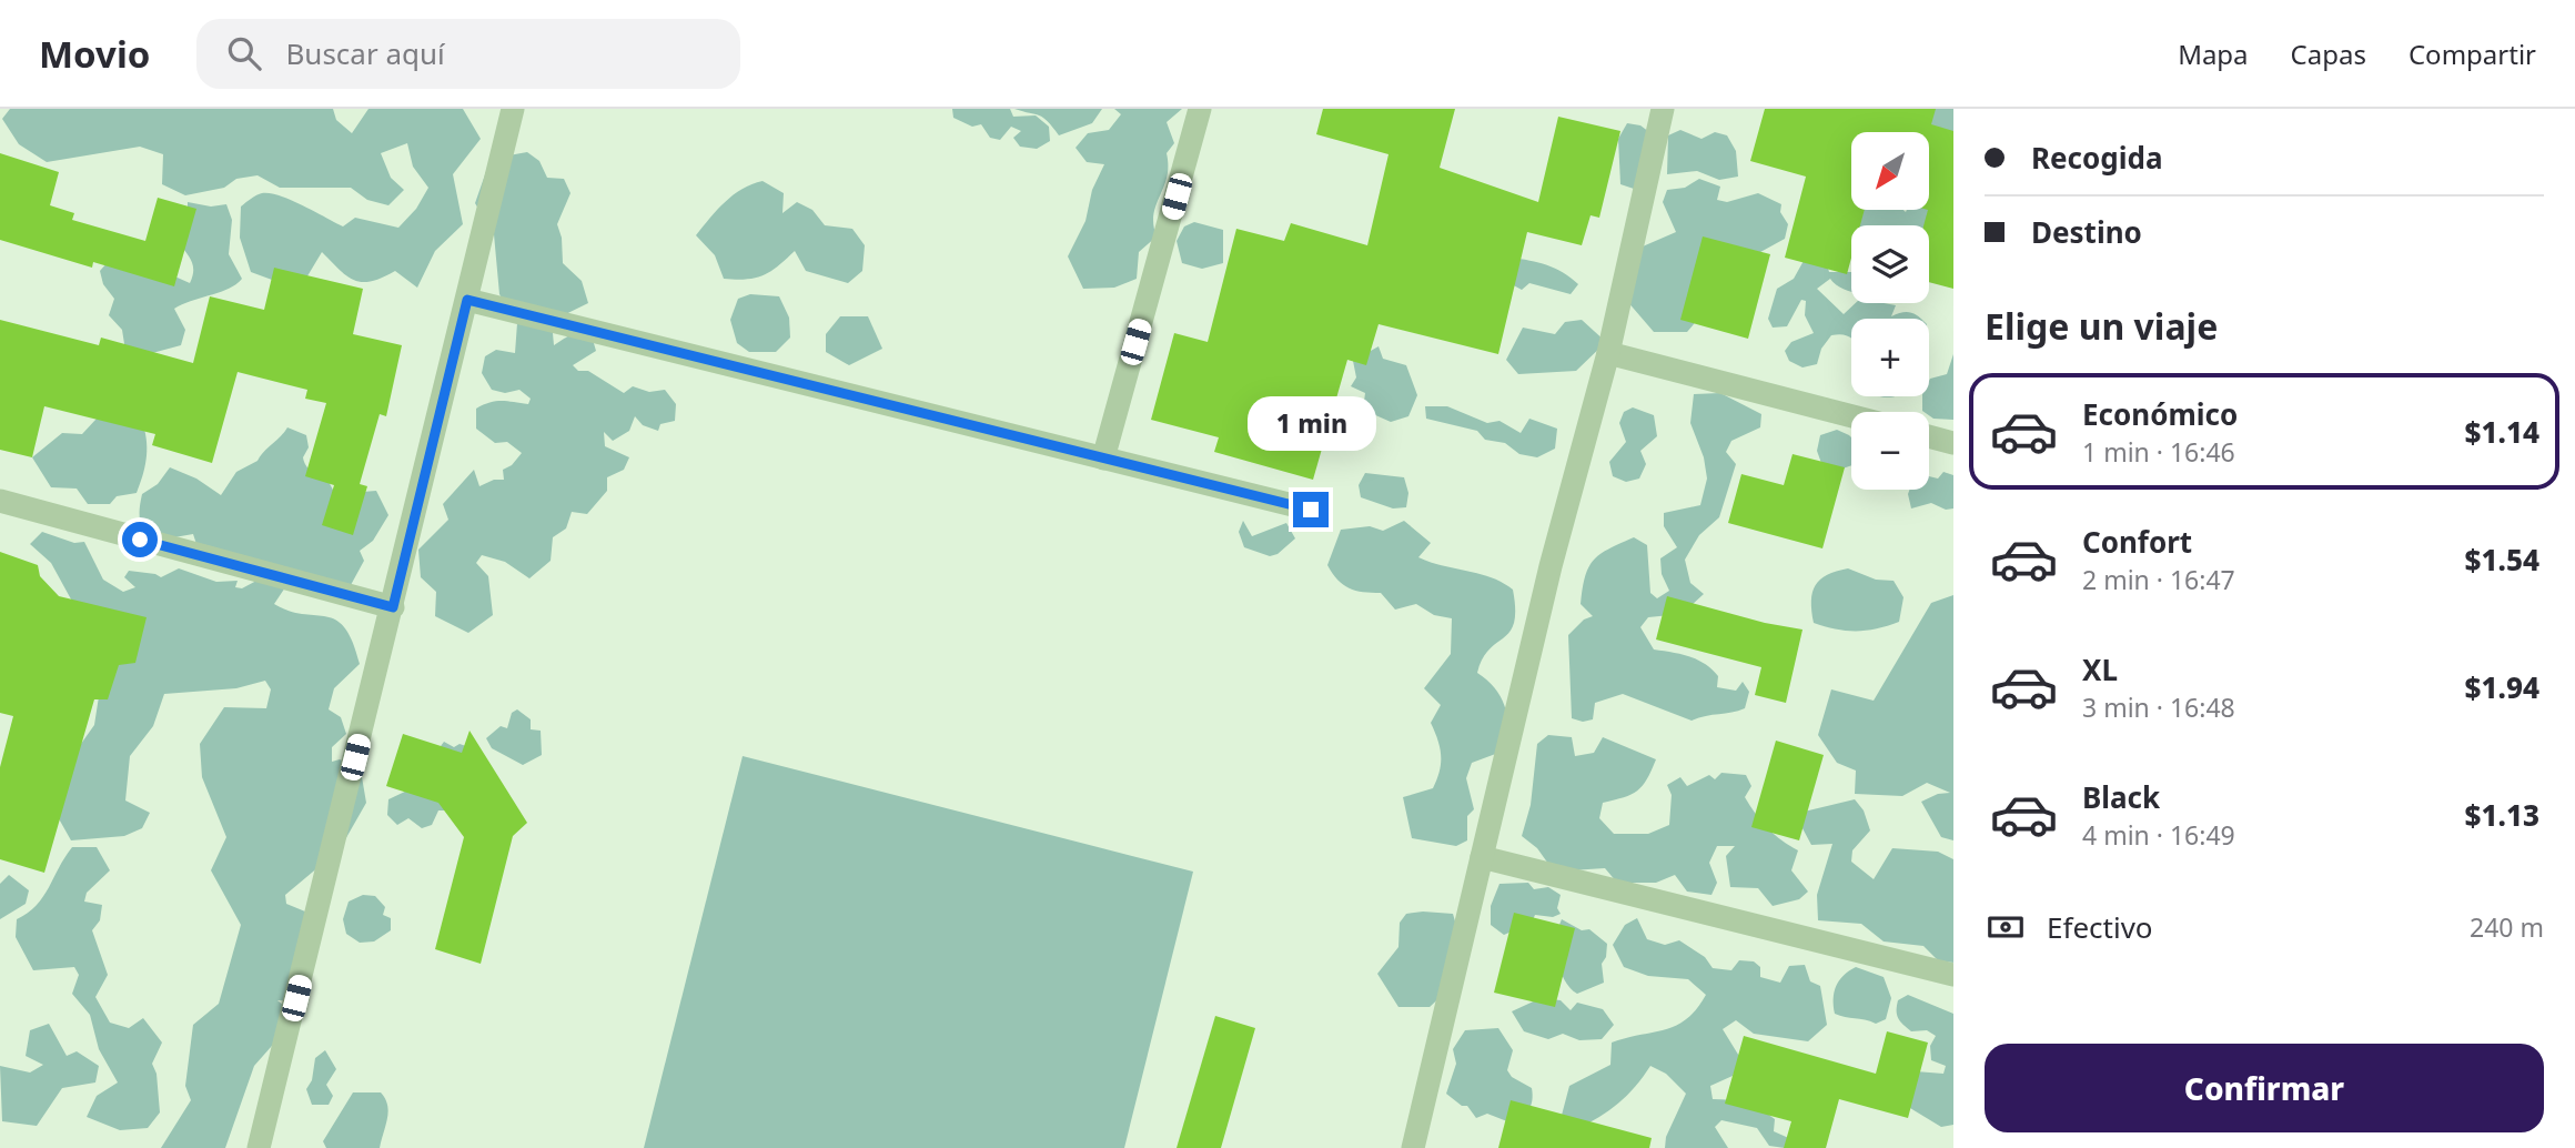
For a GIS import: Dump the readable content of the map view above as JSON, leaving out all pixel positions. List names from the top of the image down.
{
  "north": "bottom left",
  "page": {
    "header": "Movio",
    "search": "Buscar aquí",
    "nav": ["Mapa", "Capas", "Compartir"],
    "banner": ["Recogida", "Destino"],
    "map_buttons": ["+", "−"],
    "heading": "Elige un viaje",
    "list": [
      {
        "name": "Económico",
        "note": "1 min · 16:46",
        "value": "$1.14"
      },
      {
        "name": "Confort",
        "note": "2 min · 16:47",
        "value": "$1.54"
      },
      {
        "name": "XL",
        "note": "3 min · 16:48",
        "value": "$1.94"
      },
      {
        "name": "Black",
        "note": "4 min · 16:49",
        "value": "$1.13"
      }
    ],
    "bubble": "1 min",
    "pay": ["Efectivo", "240 m"],
    "buttons": "Confirmar"
  }
}
